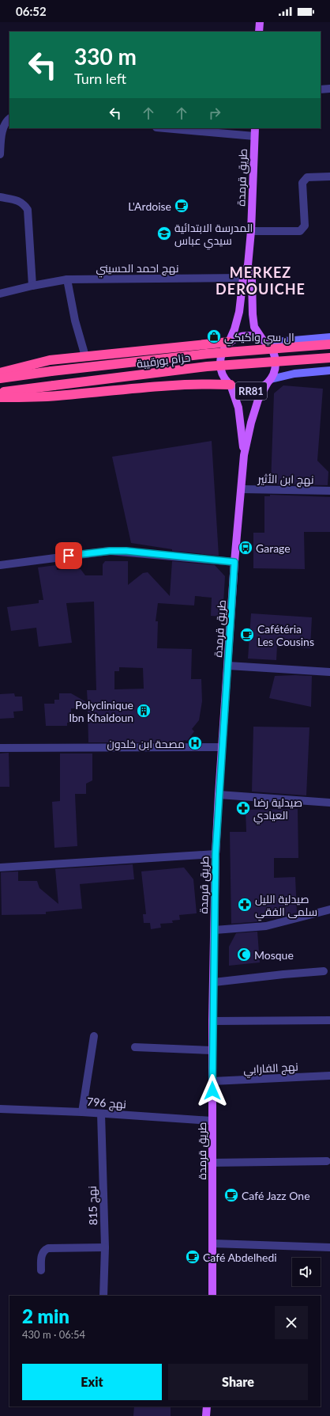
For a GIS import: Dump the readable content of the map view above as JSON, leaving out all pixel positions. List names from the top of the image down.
{
  "streets": {
    "highway": ["حزام بورقيبة"],
    "main road": ["طريق قرمدة", "RR81"],
    "street": [
      "نهج احمد الحسيني",
      "نهج ابن الأثير",
      "نهج الفارابي",
      "نهج 796",
      "نهج 815"
    ]
  },
  "crossings": [
    ["طريق قرمدة", "نهج احمد الحسيني"],
    ["طريق قرمدة", "RR81"],
    ["طريق قرمدة", "نهج ابن الأثير"],
    ["طريق قرمدة", "نهج الفارابي"],
    ["طريق قرمدة", "نهج 796"],
    ["نهج 796", "نهج 815"]
  ],
  "districts": ["MERKEZ DEROUICHE"],
  "places": {
    "cafe": [
      "L'Ardoise",
      "Cafétéria Les Cousins",
      "Café Jazz One",
      "Café Abdelhedi"
    ],
    "school or university": ["المدرسة الابتدائية سيدي عباس"],
    "shop": ["ال سي واكيكي"],
    "bus stop": ["Garage"],
    "building": ["Polyclinique Ibn Khaldoun"],
    "hospital": ["مصحة ابن خلدون"],
    "pharmacy": ["صيدلية رضا العيادي", "صيدلية الليل سلمى الفقي"],
    "mosque": ["Mosque"]
  },
  "page": {
    "status": "06:52",
    "turn": ["330 m", "Turn left"],
    "heading": ["2 min", "430 m · 06:54"],
    "buttons": ["Exit", "Share"]
  }
}
